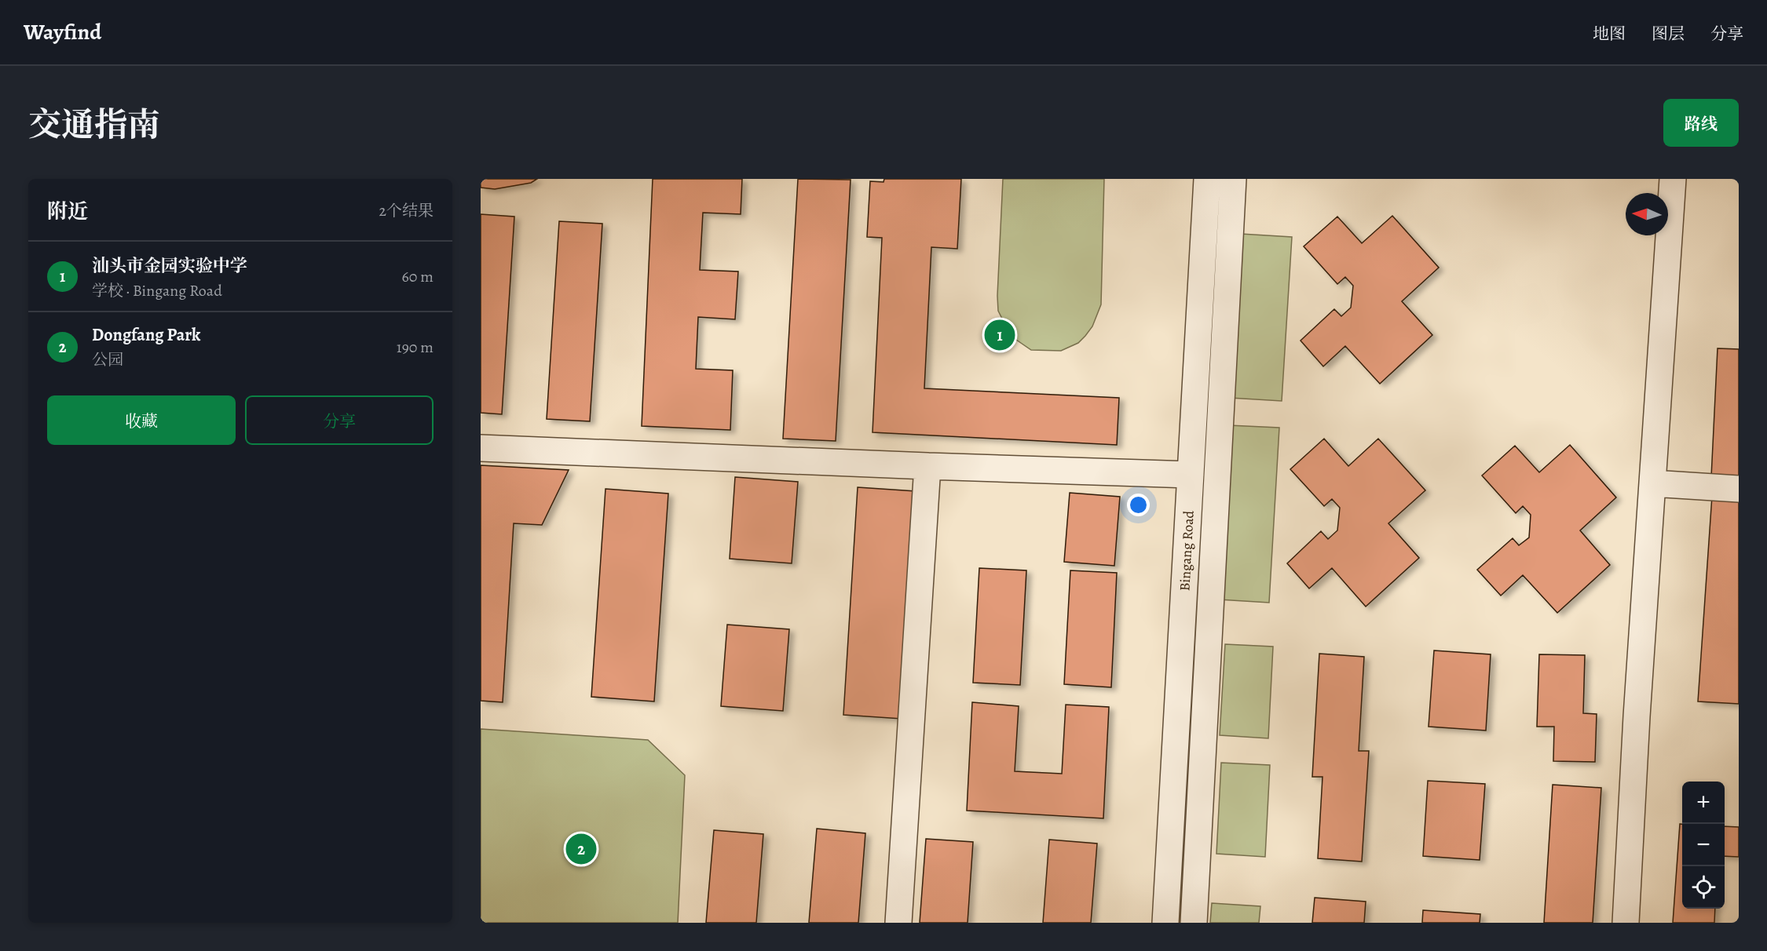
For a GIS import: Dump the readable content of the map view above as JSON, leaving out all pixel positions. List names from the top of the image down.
{
  "streets": {
    "street": ["Bingang Road"]
  },
  "north": "left",
  "page": {
    "header": "Wayfind",
    "nav": ["地图", "图层", "分享"],
    "title": "交通指南",
    "buttons": [
      "路线",
      ["收藏", "分享"]
    ],
    "heading": ["附近", "2个结果"],
    "list": [
      {
        "mark": "1",
        "name": "汕头市金园实验中学",
        "note": "学校 · Bingang Road",
        "value": "60 m"
      },
      {
        "mark": "2",
        "name": "Dongfang Park",
        "note": "公园",
        "value": "190 m"
      }
    ],
    "pins": ["1", "2"],
    "map_buttons": ["+", "−"]
  }
}
